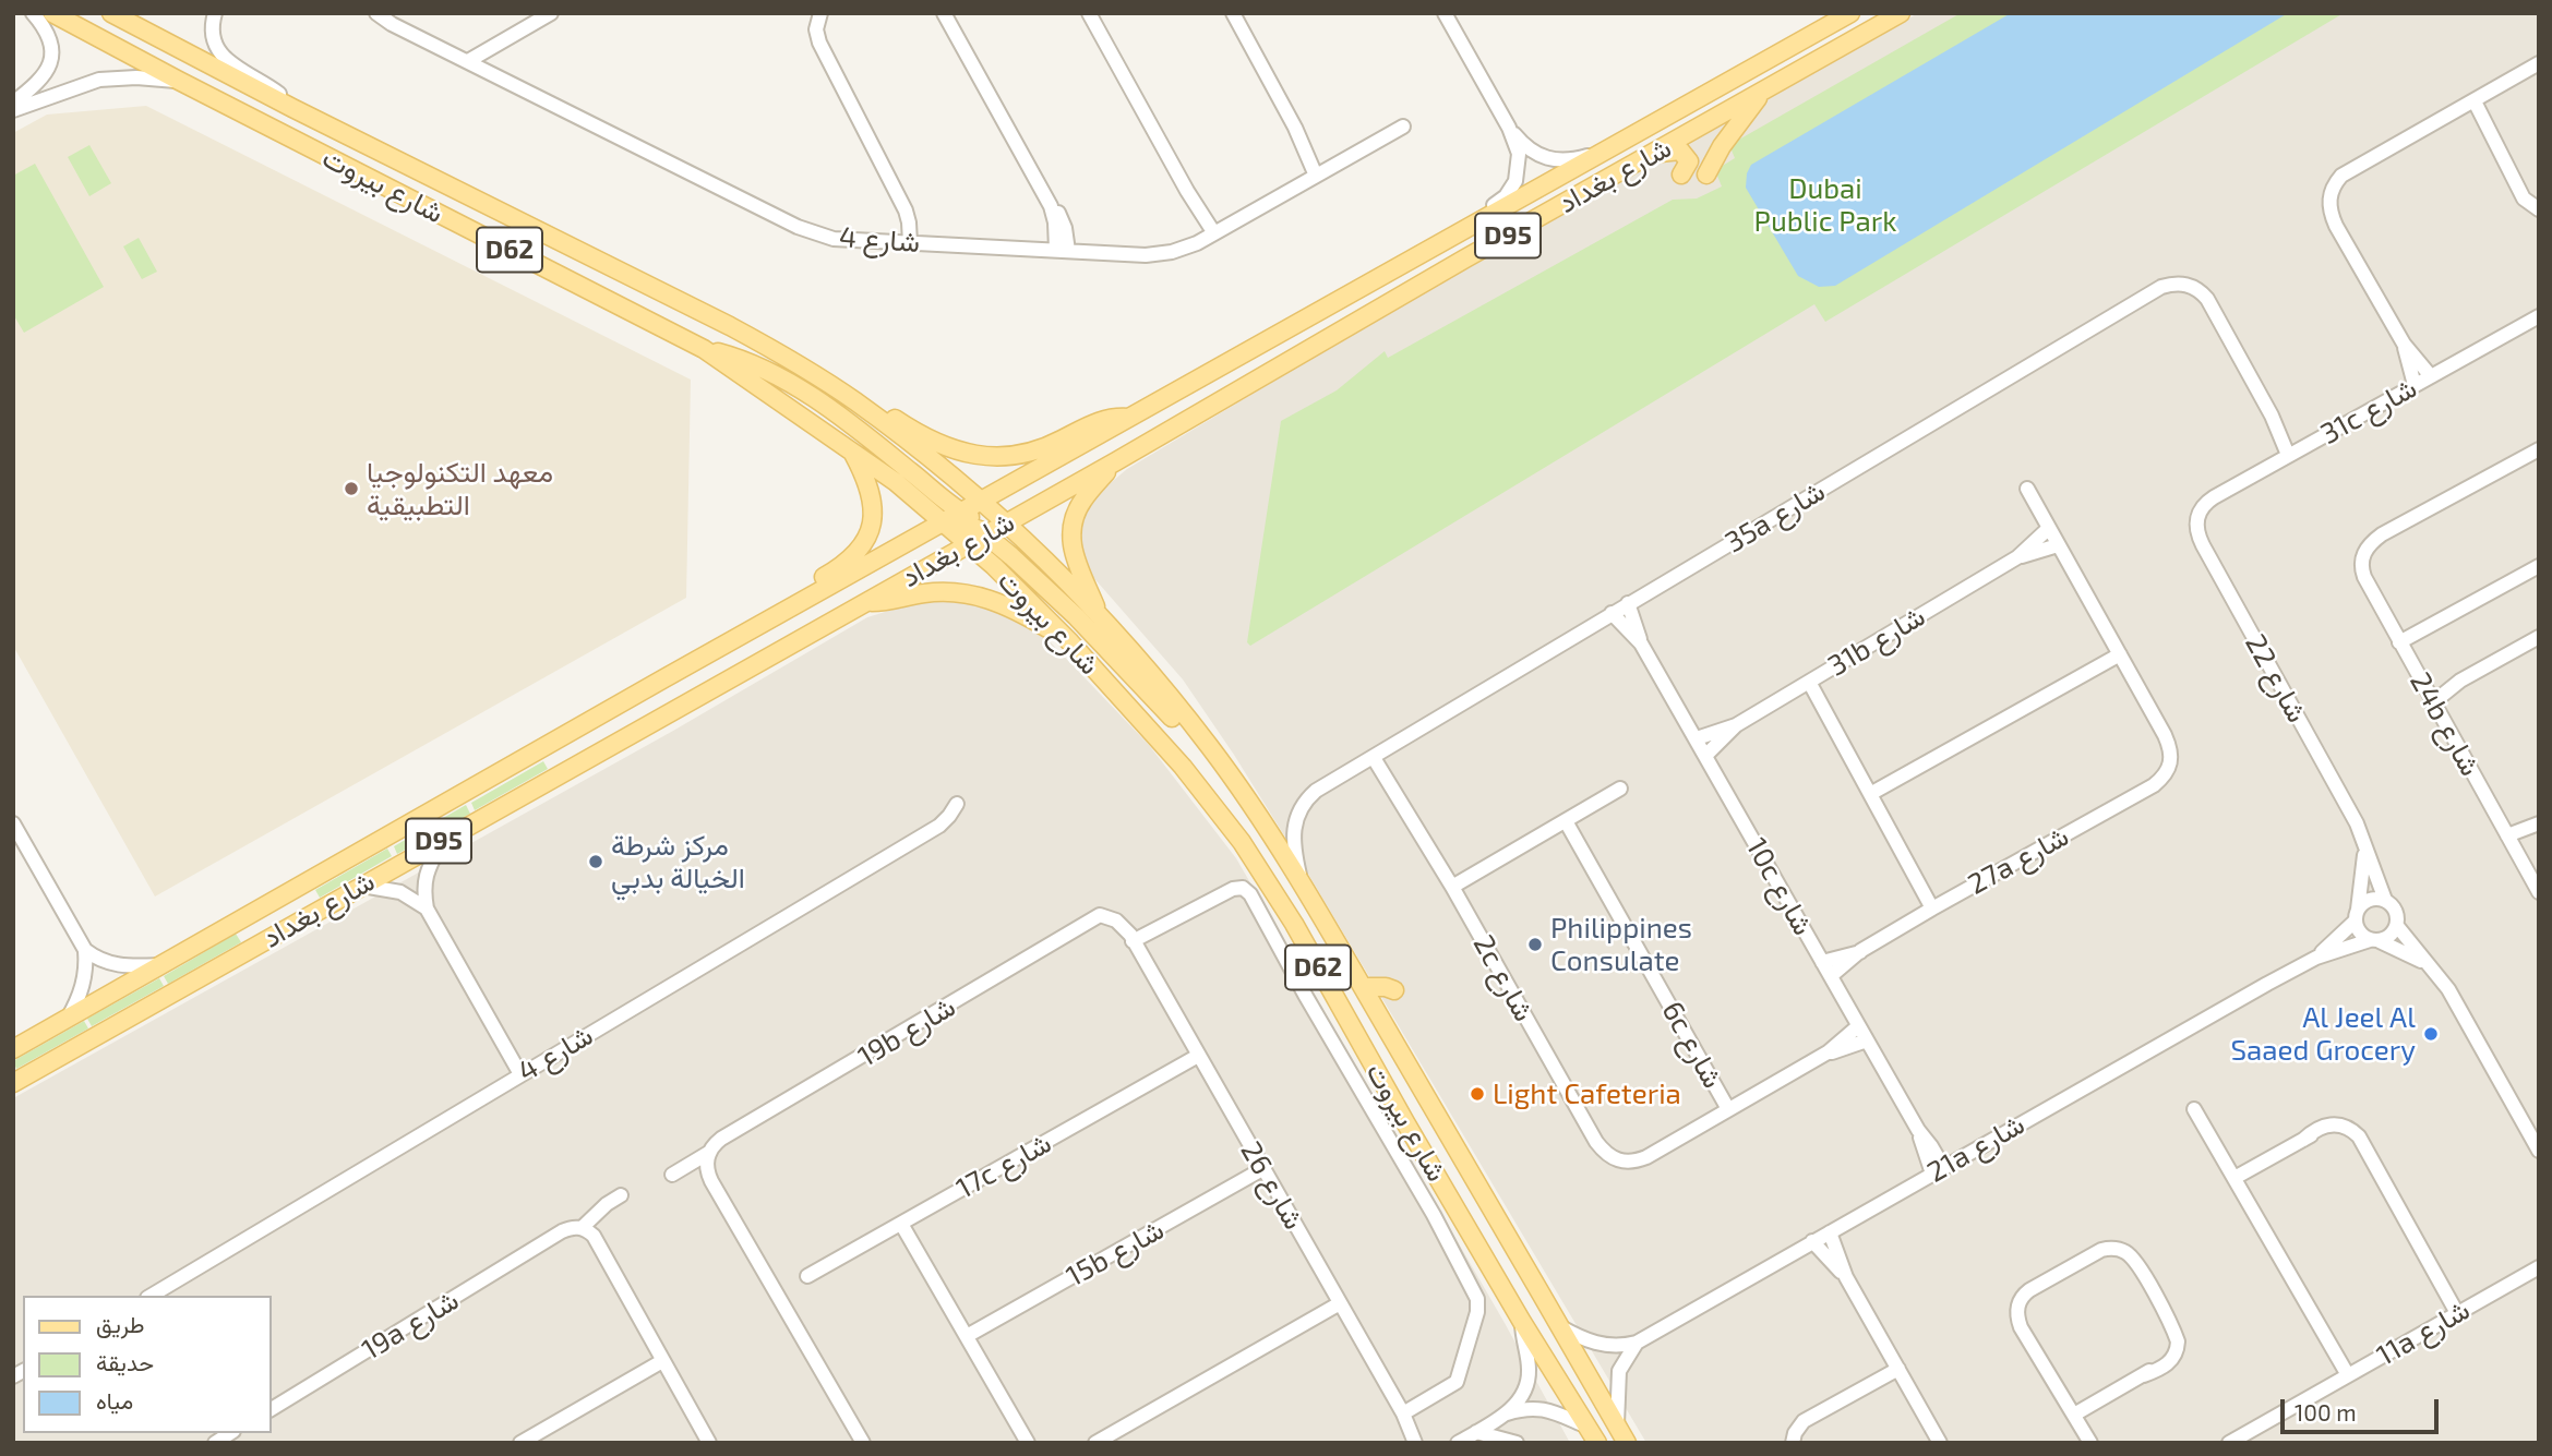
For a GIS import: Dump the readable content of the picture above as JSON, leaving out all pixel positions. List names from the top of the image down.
{
  "streets": {
    "main road": [
      "شارع بغداد",
      "شارع بيروت",
      "D95",
      "D62"
    ],
    "street": [
      "شارع 4",
      "31c شارع",
      "35a شارع",
      "31b شارع",
      "شارع 22",
      "24b شارع",
      "27a شارع",
      "10c شارع",
      "2c شارع",
      "19b شارع",
      "6c شارع",
      "21a شارع",
      "17c شارع",
      "شارع 26",
      "15b شارع",
      "19a شارع",
      "11a شارع"
    ]
  },
  "crossings": [
    ["شارع بغداد", "شارع بيروت"],
    ["شارع بيروت", "35a شارع"],
    ["شارع بيروت", "21a شارع"],
    ["31c شارع", "35a شارع"],
    ["31c شارع", "شارع 22"],
    ["35a شارع", "10c شارع"],
    ["35a شارع", "2c شارع"],
    ["31b شارع", "10c شارع"],
    ["شارع 22", "21a شارع"],
    ["27a شارع", "10c شارع"],
    ["10c شارع", "21a شارع"],
    ["2c شارع", "6c شارع"],
    ["19b شارع", "شارع 26"],
    ["17c شارع", "شارع 26"],
    ["شارع 26", "15b شارع"]
  ],
  "parks": ["Dubai Public Park"],
  "places": [
    "معهد التكنولوجيا التطبيقية",
    "مركز شرطة الخيالة بدبي",
    "Philippines Consulate",
    "Al Jeel Al Saaed Grocery",
    "Light Cafeteria"
  ],
  "legend": ["طريق", "حديقة", "مياه"],
  "scale_bar": "100 m"
}
